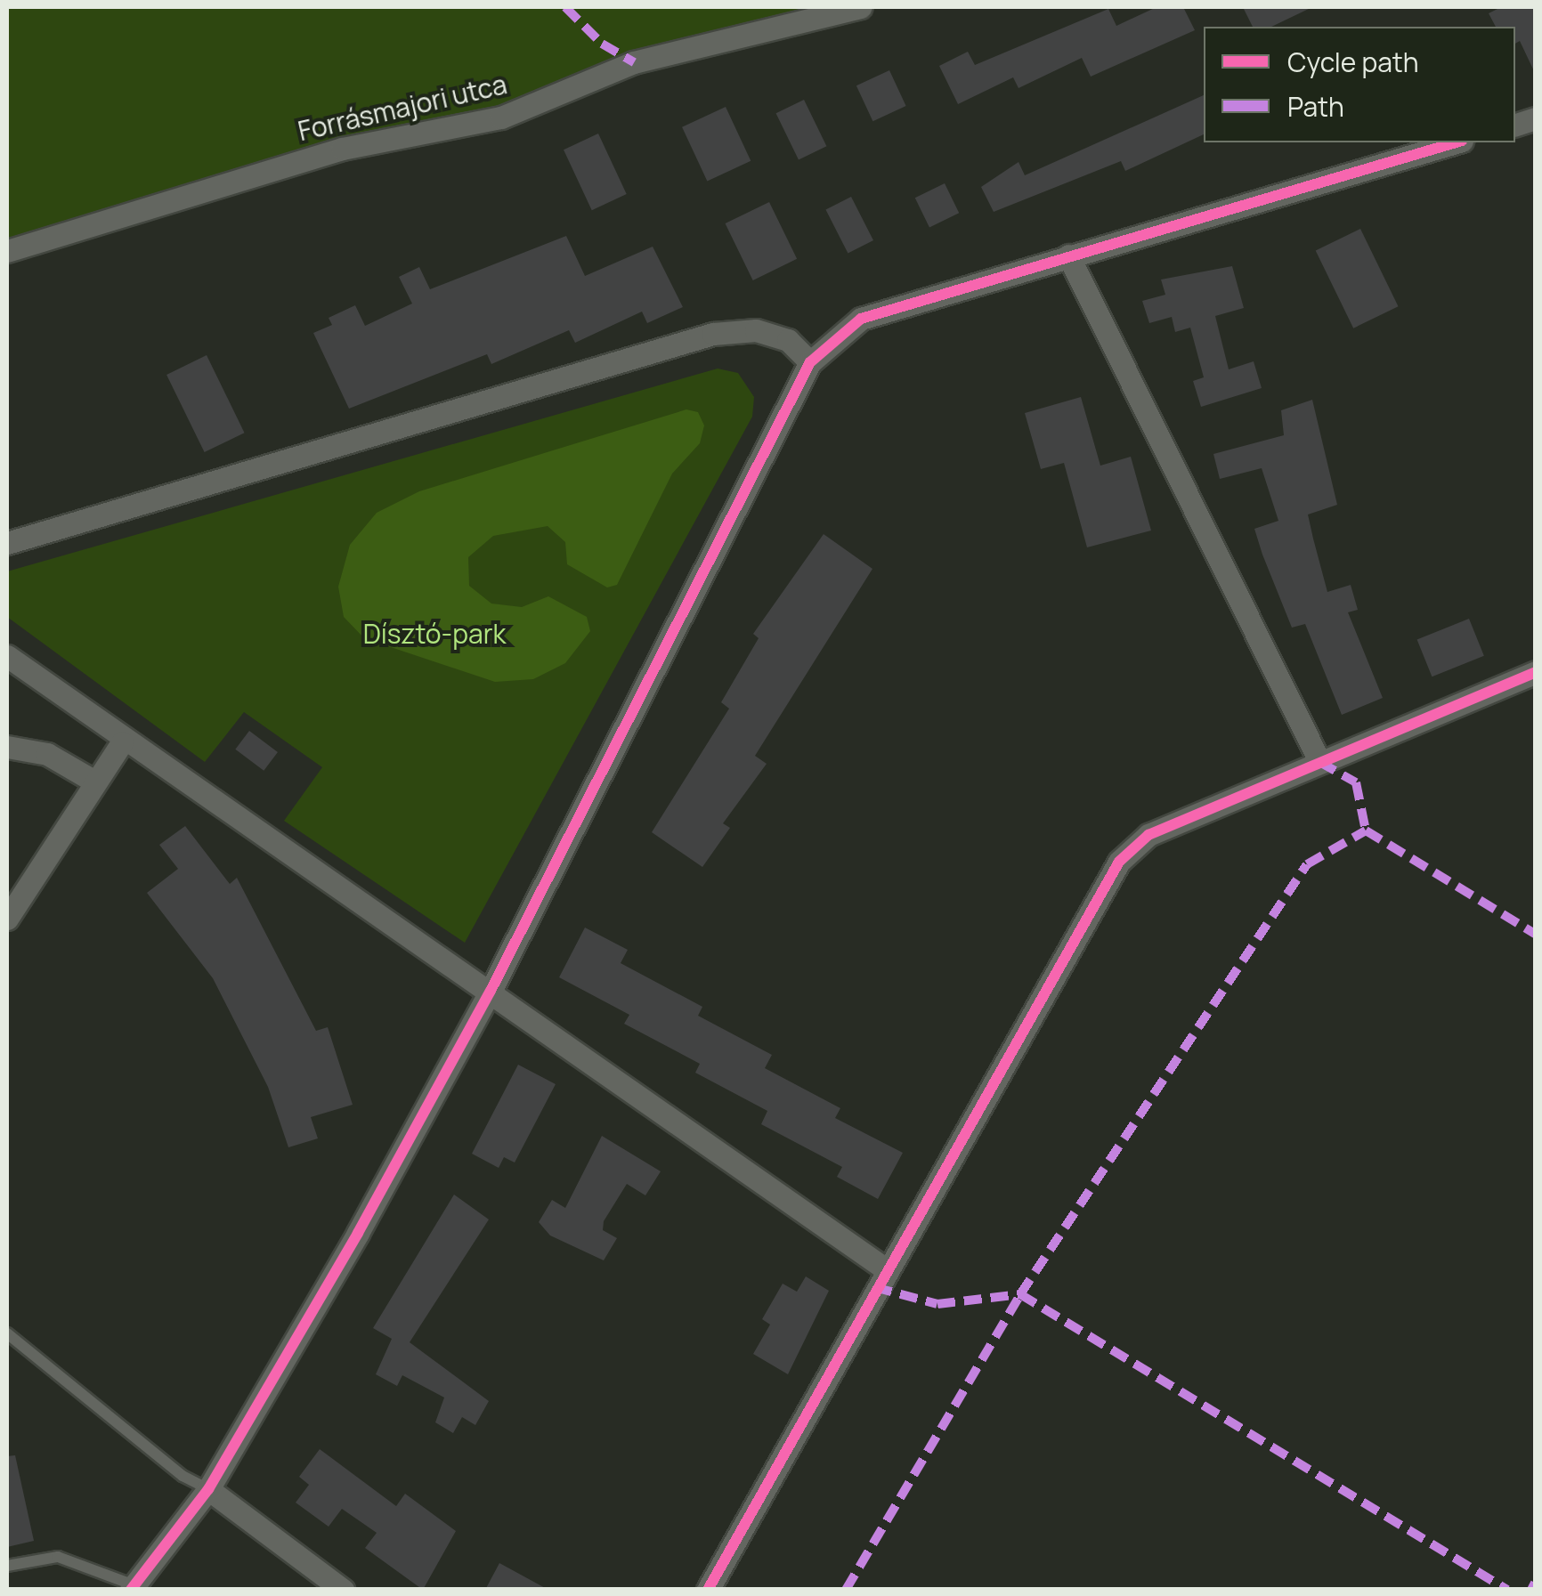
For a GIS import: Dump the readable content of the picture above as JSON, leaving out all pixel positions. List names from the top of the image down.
{
  "streets": {
    "street": ["Forrásmajori utca"]
  },
  "parks": ["Dísztó-park"],
  "legend": ["Cycle path", "Path"]
}
